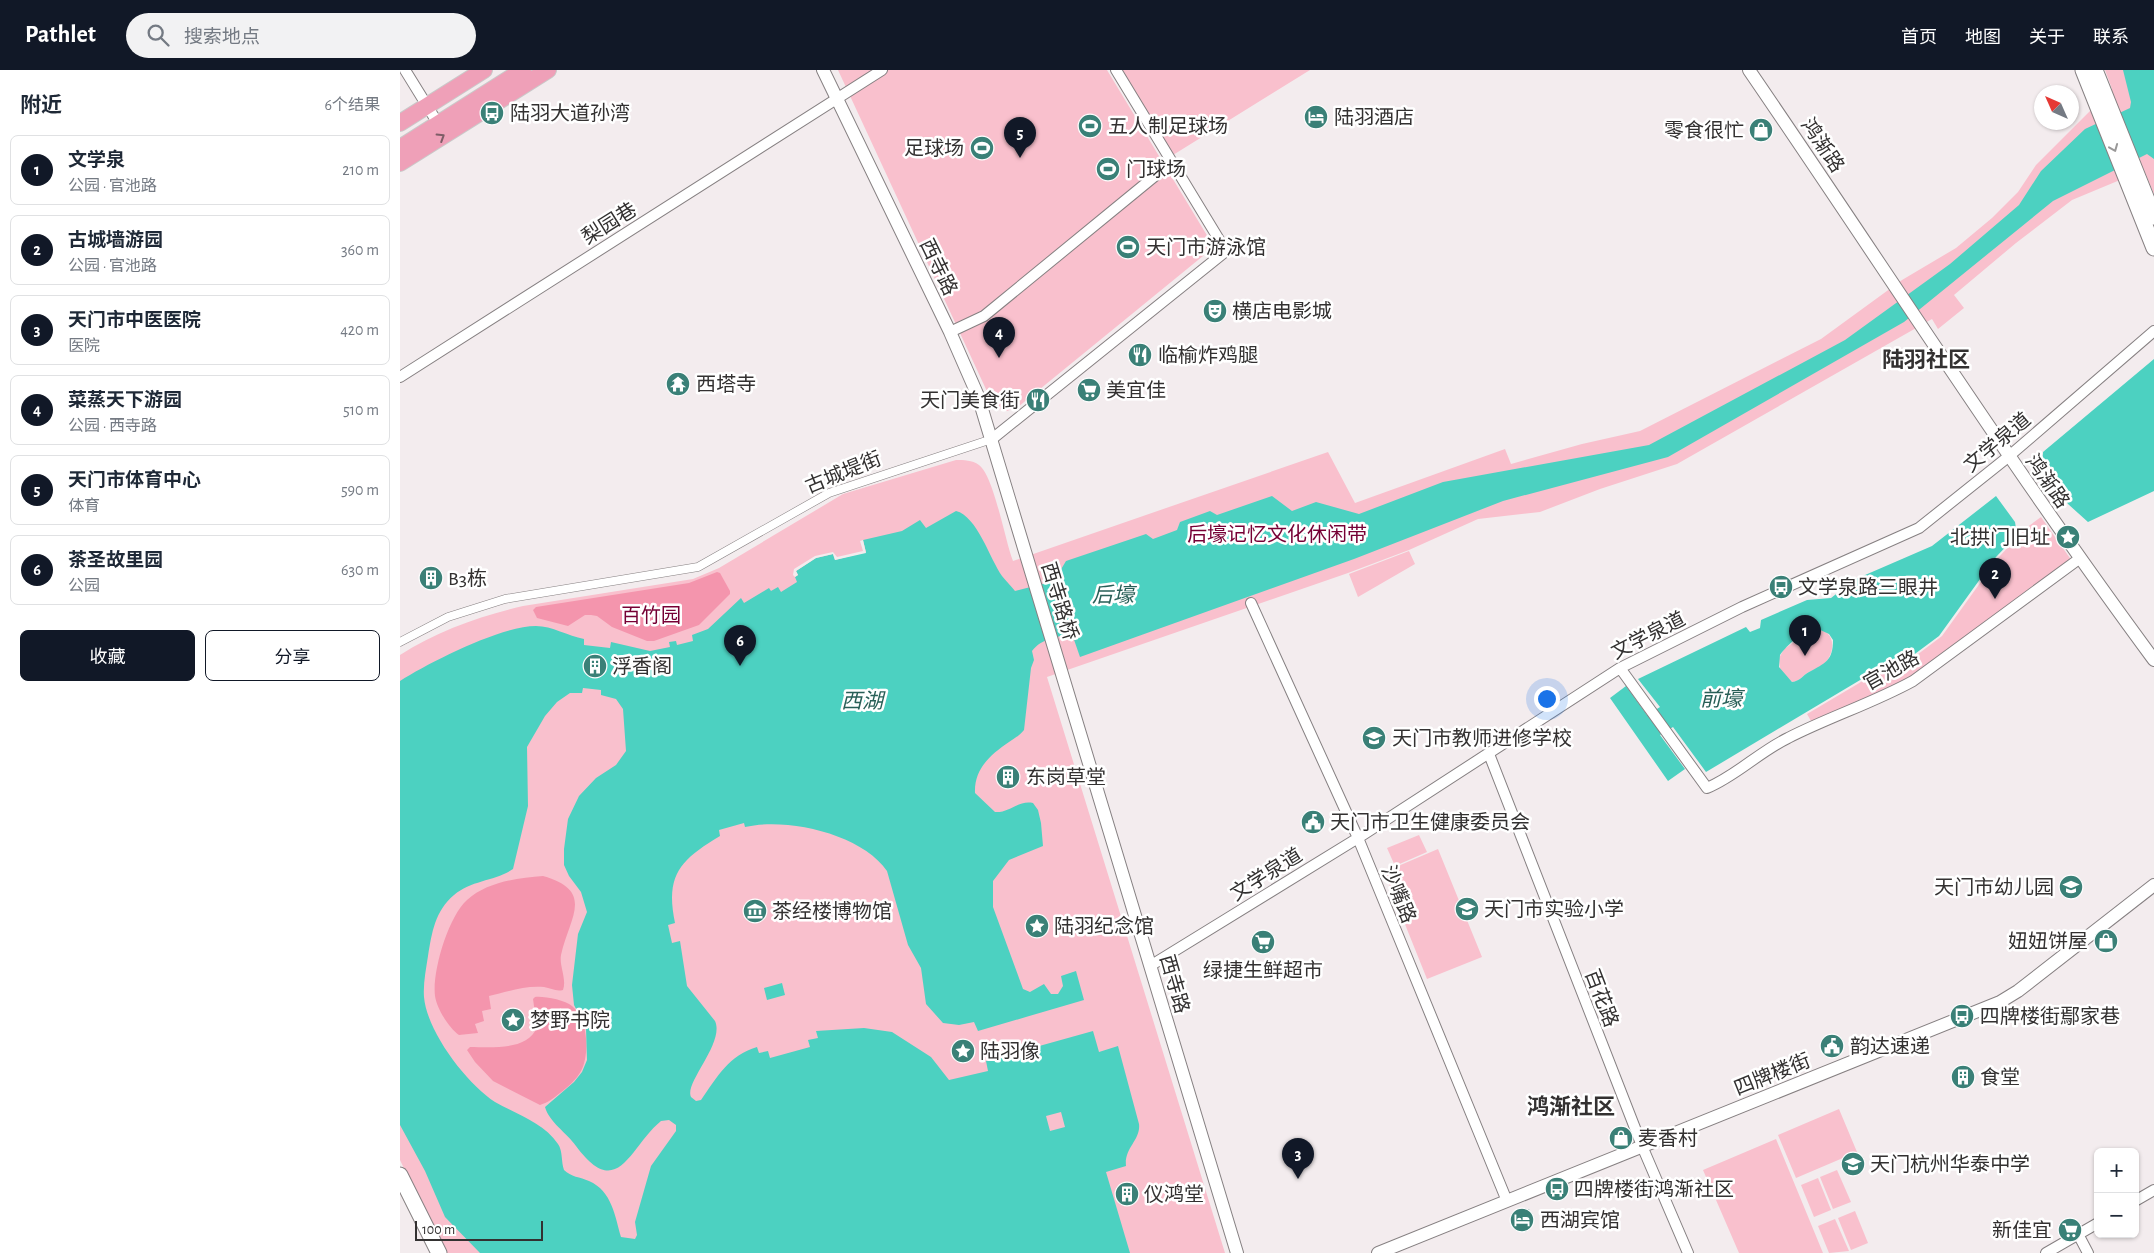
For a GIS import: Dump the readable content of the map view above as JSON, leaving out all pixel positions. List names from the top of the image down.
{
  "streets": {
    "street": [
      "鸿渐路",
      "梨园巷",
      "西寺路",
      "文学泉道",
      "古城堤街",
      "西寺路桥",
      "官池路",
      "沙嘴路",
      "百花路",
      "四牌楼街"
    ]
  },
  "crossings": [
    ["鸿渐路", "文学泉道"],
    ["鸿渐路", "官池路"],
    ["梨园巷", "西寺路"],
    ["西寺路", "文学泉道"],
    ["西寺路", "古城堤街"],
    ["西寺路", "西寺路桥"],
    ["文学泉道", "官池路"],
    ["文学泉道", "沙嘴路"],
    ["文学泉道", "百花路"],
    ["沙嘴路", "四牌楼街"],
    ["百花路", "四牌楼街"]
  ],
  "districts": ["陆羽社区", "鸿渐社区"],
  "water": ["后壕", "前壕", "西湖"],
  "parks": ["后壕记忆文化休闲带", "百竹园"],
  "places": {
    "bus stop": [
      "陆羽大道孙湾",
      "文学泉路三眼井",
      "四牌楼街鄢家巷",
      "四牌楼街鸿渐社区"
    ],
    "hotel": ["陆羽酒店", "西湖宾馆"],
    "sports": [
      "五人制足球场",
      "足球场",
      "门球场",
      "天门市游泳馆"
    ],
    "shop": ["零食很忙", "妞妞饼屋", "麦香村"],
    "theatre": ["横店电影城"],
    "restaurant": ["临榆炸鸡腿", "天门美食街"],
    "temple": ["西塔寺"],
    "supermarket": ["美宜佳", "绿捷生鲜超市", "新佳宜"],
    "place": [
      "北拱门旧址",
      "陆羽纪念馆",
      "梦野书院",
      "陆羽像"
    ],
    "building": [
      "B3栋",
      "浮香阁",
      "东岗草堂",
      "食堂",
      "仪鸿堂"
    ],
    "school or university": [
      "天门市教师进修学校",
      "天门市幼儿园",
      "天门市实验小学",
      "天门杭州华泰中学"
    ],
    "public building": ["天门市卫生健康委员会", "韵达速递"],
    "museum": ["茶经楼博物馆"]
  },
  "scale_bar": "100 m",
  "north": "top left",
  "page": {
    "header": "Pathlet",
    "search": "搜索地点",
    "nav": [
      "首页",
      "地图",
      "关于",
      "联系"
    ],
    "heading": ["附近", "6个结果"],
    "pins": [
      "5",
      "4",
      "2",
      "1",
      "6",
      "3"
    ],
    "list": [
      {
        "mark": "1",
        "name": "文学泉",
        "note": "公园 · 官池路",
        "value": "210 m"
      },
      {
        "mark": "2",
        "name": "古城墙游园",
        "note": "公园 · 官池路",
        "value": "360 m"
      },
      {
        "mark": "3",
        "name": "天门市中医医院",
        "note": "医院",
        "value": "420 m"
      },
      {
        "mark": "4",
        "name": "菜蒸天下游园",
        "note": "公园 · 西寺路",
        "value": "510 m"
      },
      {
        "mark": "5",
        "name": "天门市体育中心",
        "note": "体育",
        "value": "590 m"
      },
      {
        "mark": "6",
        "name": "茶圣故里园",
        "note": "公园",
        "value": "630 m"
      }
    ],
    "buttons": ["收藏", "分享"],
    "map_buttons": ["+", "−"],
    "scale": "100 m"
  }
}
